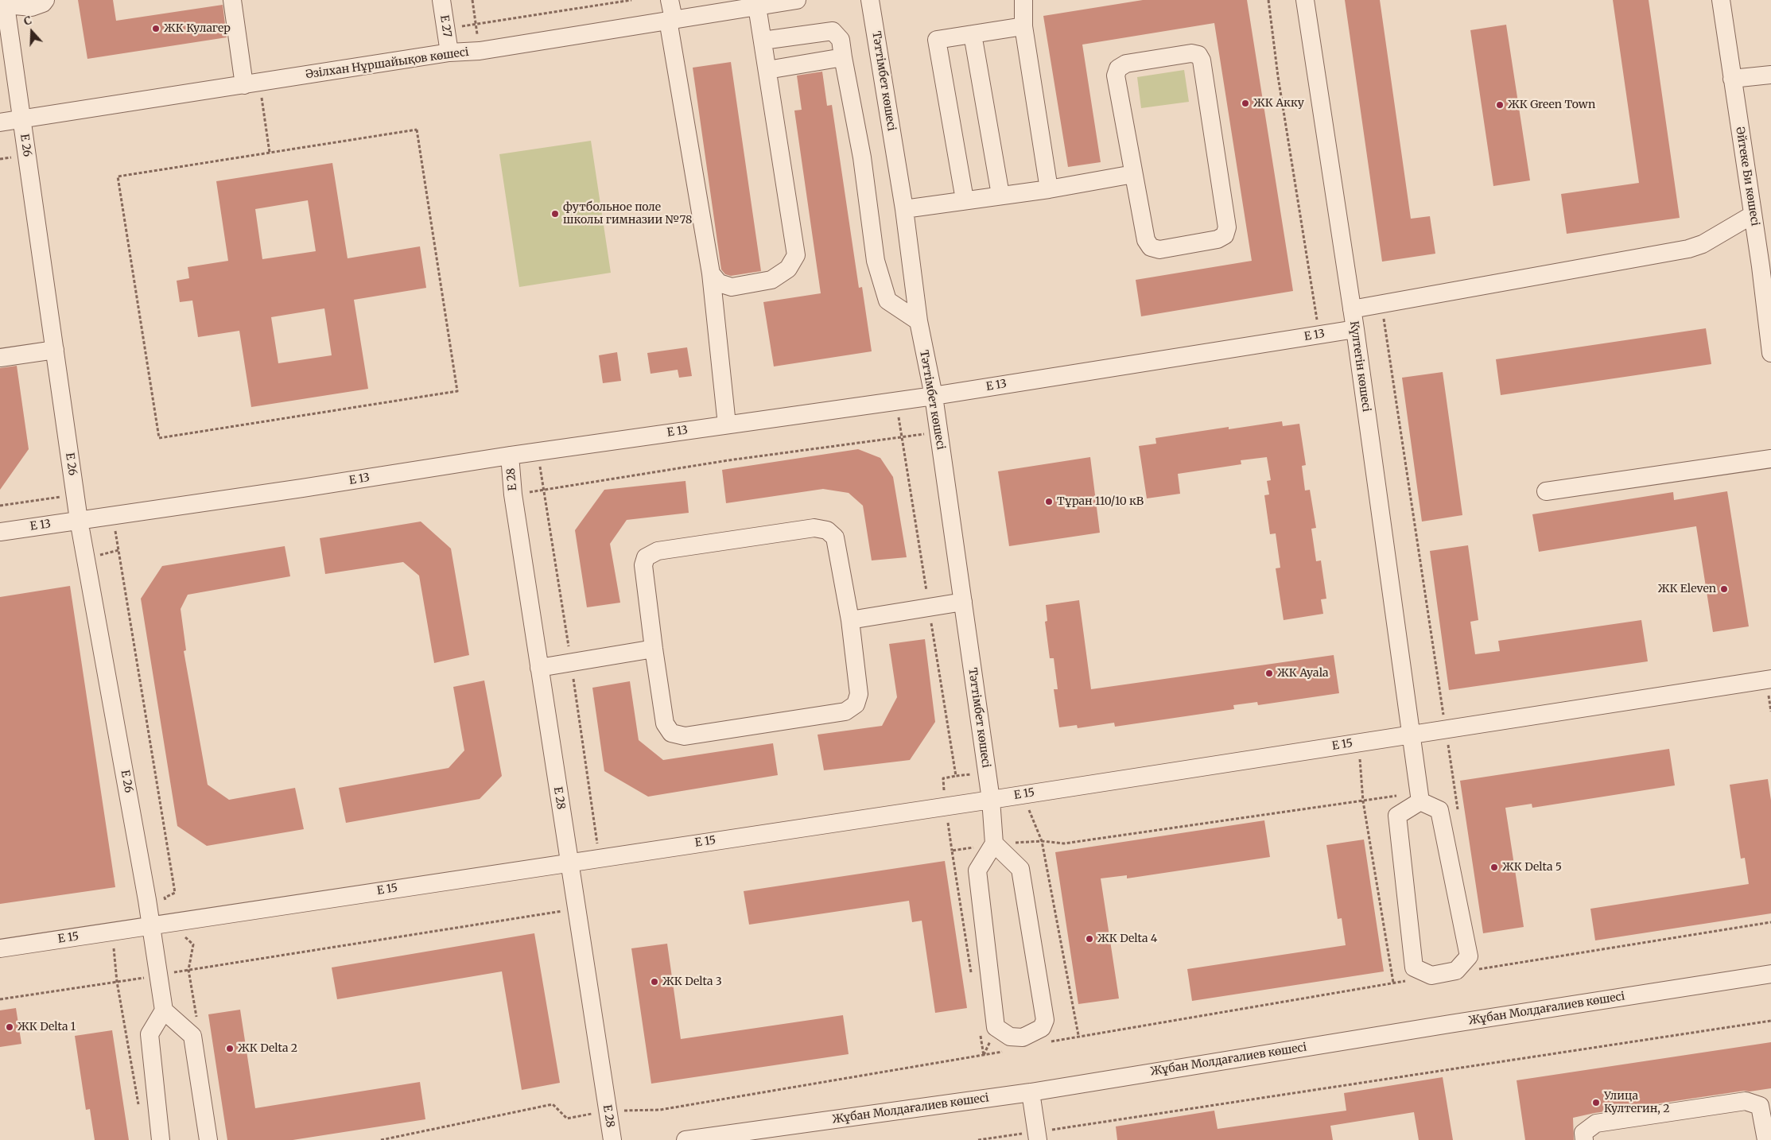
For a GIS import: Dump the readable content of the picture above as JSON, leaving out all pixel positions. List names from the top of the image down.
{
  "streets": {
    "street": [
      "E 27",
      "Әзілхан Нұршайықов көшесі",
      "Тәттімбет көшесі",
      "E 26",
      "Әйтеке Би көшесі",
      "E 13",
      "Күлтегін көшесі",
      "E 28",
      "E 15",
      "Жұбан Молдағалиев көшесі"
    ]
  },
  "crossings": [
    ["E 27", "Әзілхан Нұршайықов көшесі"],
    ["Әзілхан Нұршайықов көшесі", "E 26"],
    ["Тәттімбет көшесі", "E 13"],
    ["Тәттімбет көшесі", "E 15"],
    ["E 26", "E 13"],
    ["E 26", "E 15"],
    ["E 13", "Күлтегін көшесі"],
    ["E 13", "E 28"],
    ["Күлтегін көшесі", "E 15"],
    ["E 28", "E 15"]
  ],
  "places": [
    "ЖК Кулагер",
    "ЖК Акку",
    "ЖК Green Town",
    "футбольное поле школы гимназии №78",
    "Тұран 110/10 кВ",
    "ЖК Eleven",
    "ЖК Ayala",
    "ЖК Delta 5",
    "ЖК Delta 4",
    "ЖК Delta 3",
    "ЖК Delta 1",
    "ЖК Delta 2",
    "Улица Култегин, 2"
  ],
  "north": "top"
}
